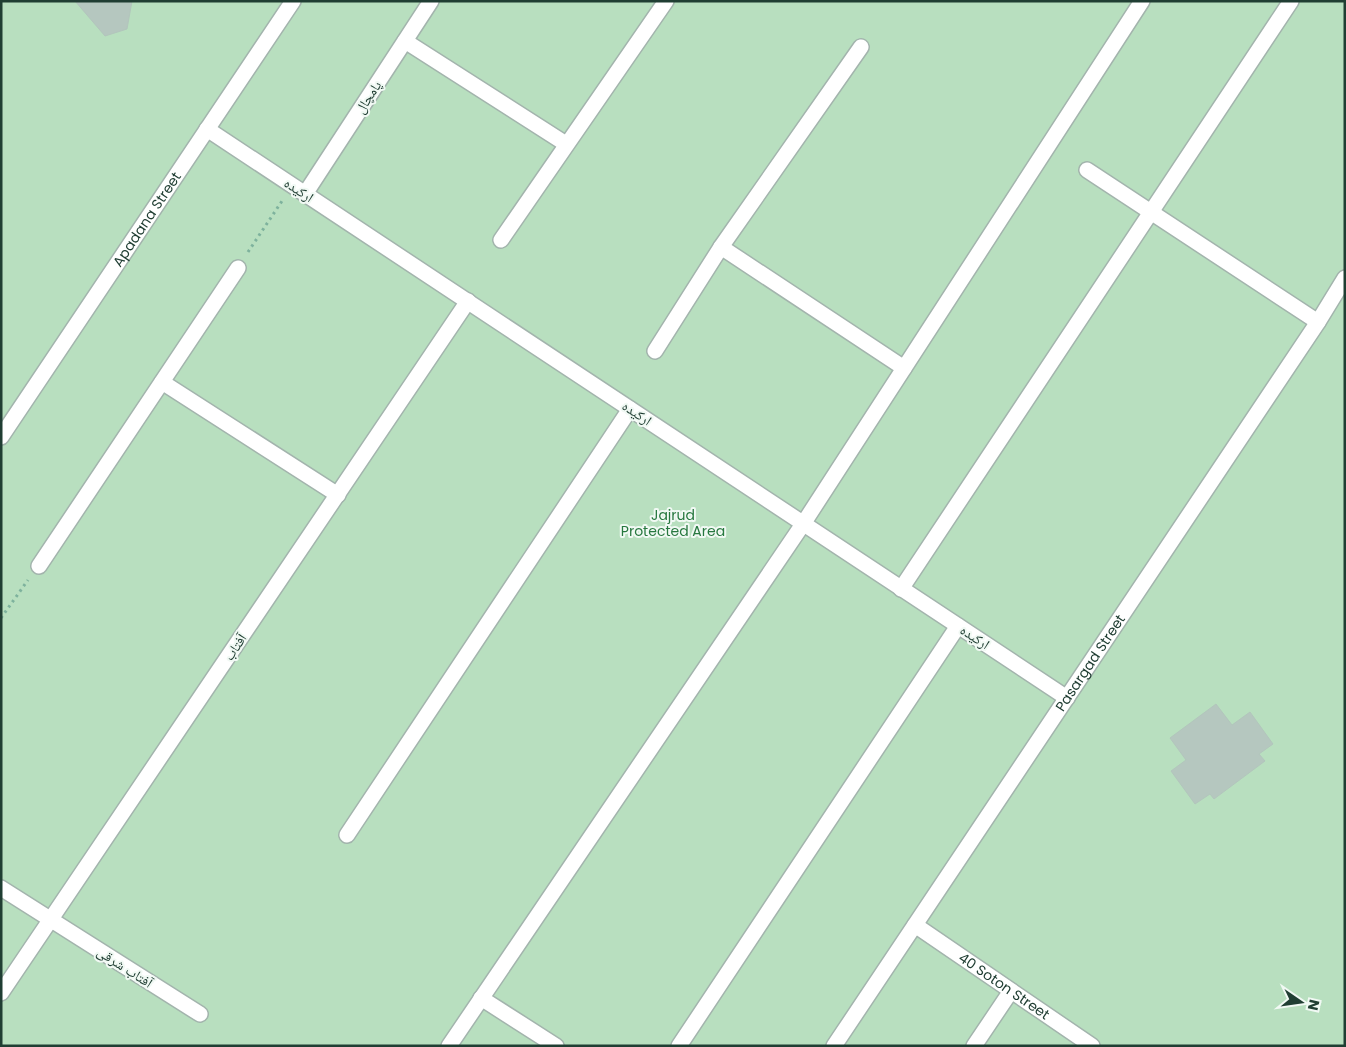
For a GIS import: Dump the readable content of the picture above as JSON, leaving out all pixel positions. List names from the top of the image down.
{
  "streets": {
    "street": [
      "پامچال",
      "ارکیده",
      "Apadana Street",
      "آفتاب",
      "Pasargad Street",
      "آفتاب شرقی",
      "40 Soton Street"
    ]
  },
  "crossings": [
    ["پامچال", "ارکیده"],
    ["ارکیده", "Apadana Street"],
    ["ارکیده", "آفتاب"],
    ["ارکیده", "Pasargad Street"],
    ["آفتاب", "آفتاب شرقی"],
    ["Pasargad Street", "40 Soton Street"]
  ],
  "parks": ["Jajrud Protected Area"],
  "north": "right"
}
